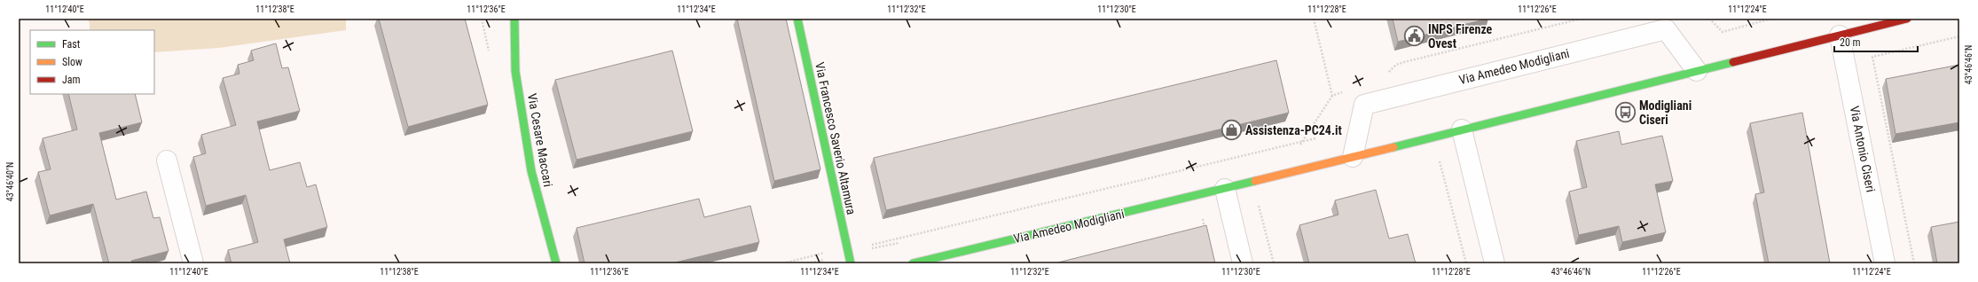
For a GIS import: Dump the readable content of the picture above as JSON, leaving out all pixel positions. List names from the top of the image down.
{
  "streets": {
    "street": [
      "Via Amedeo Modigliani",
      "Via Francesco Saverio Altamura",
      "Via Cesare Maccari",
      "Via Antonio Ciseri"
    ]
  },
  "crossings": [
    ["Via Amedeo Modigliani", "Via Antonio Ciseri"]
  ],
  "places": {
    "public building": ["INPS Firenze Ovest"],
    "bus stop": ["Modigliani Ciseri"],
    "shop": ["Assistenza-PC24.it"]
  },
  "legend": ["Fast", "Slow", "Jam"],
  "scale_bar": "20 m",
  "coordinates": [
    "11°12'40\"E",
    "11°12'38\"E",
    "11°12'36\"E",
    "11°12'34\"E",
    "11°12'32\"E",
    "11°12'30\"E",
    "11°12'28\"E",
    "11°12'26\"E",
    "11°12'24\"E",
    "43°46'46\"N",
    "43°46'40\"N"
  ]
}
